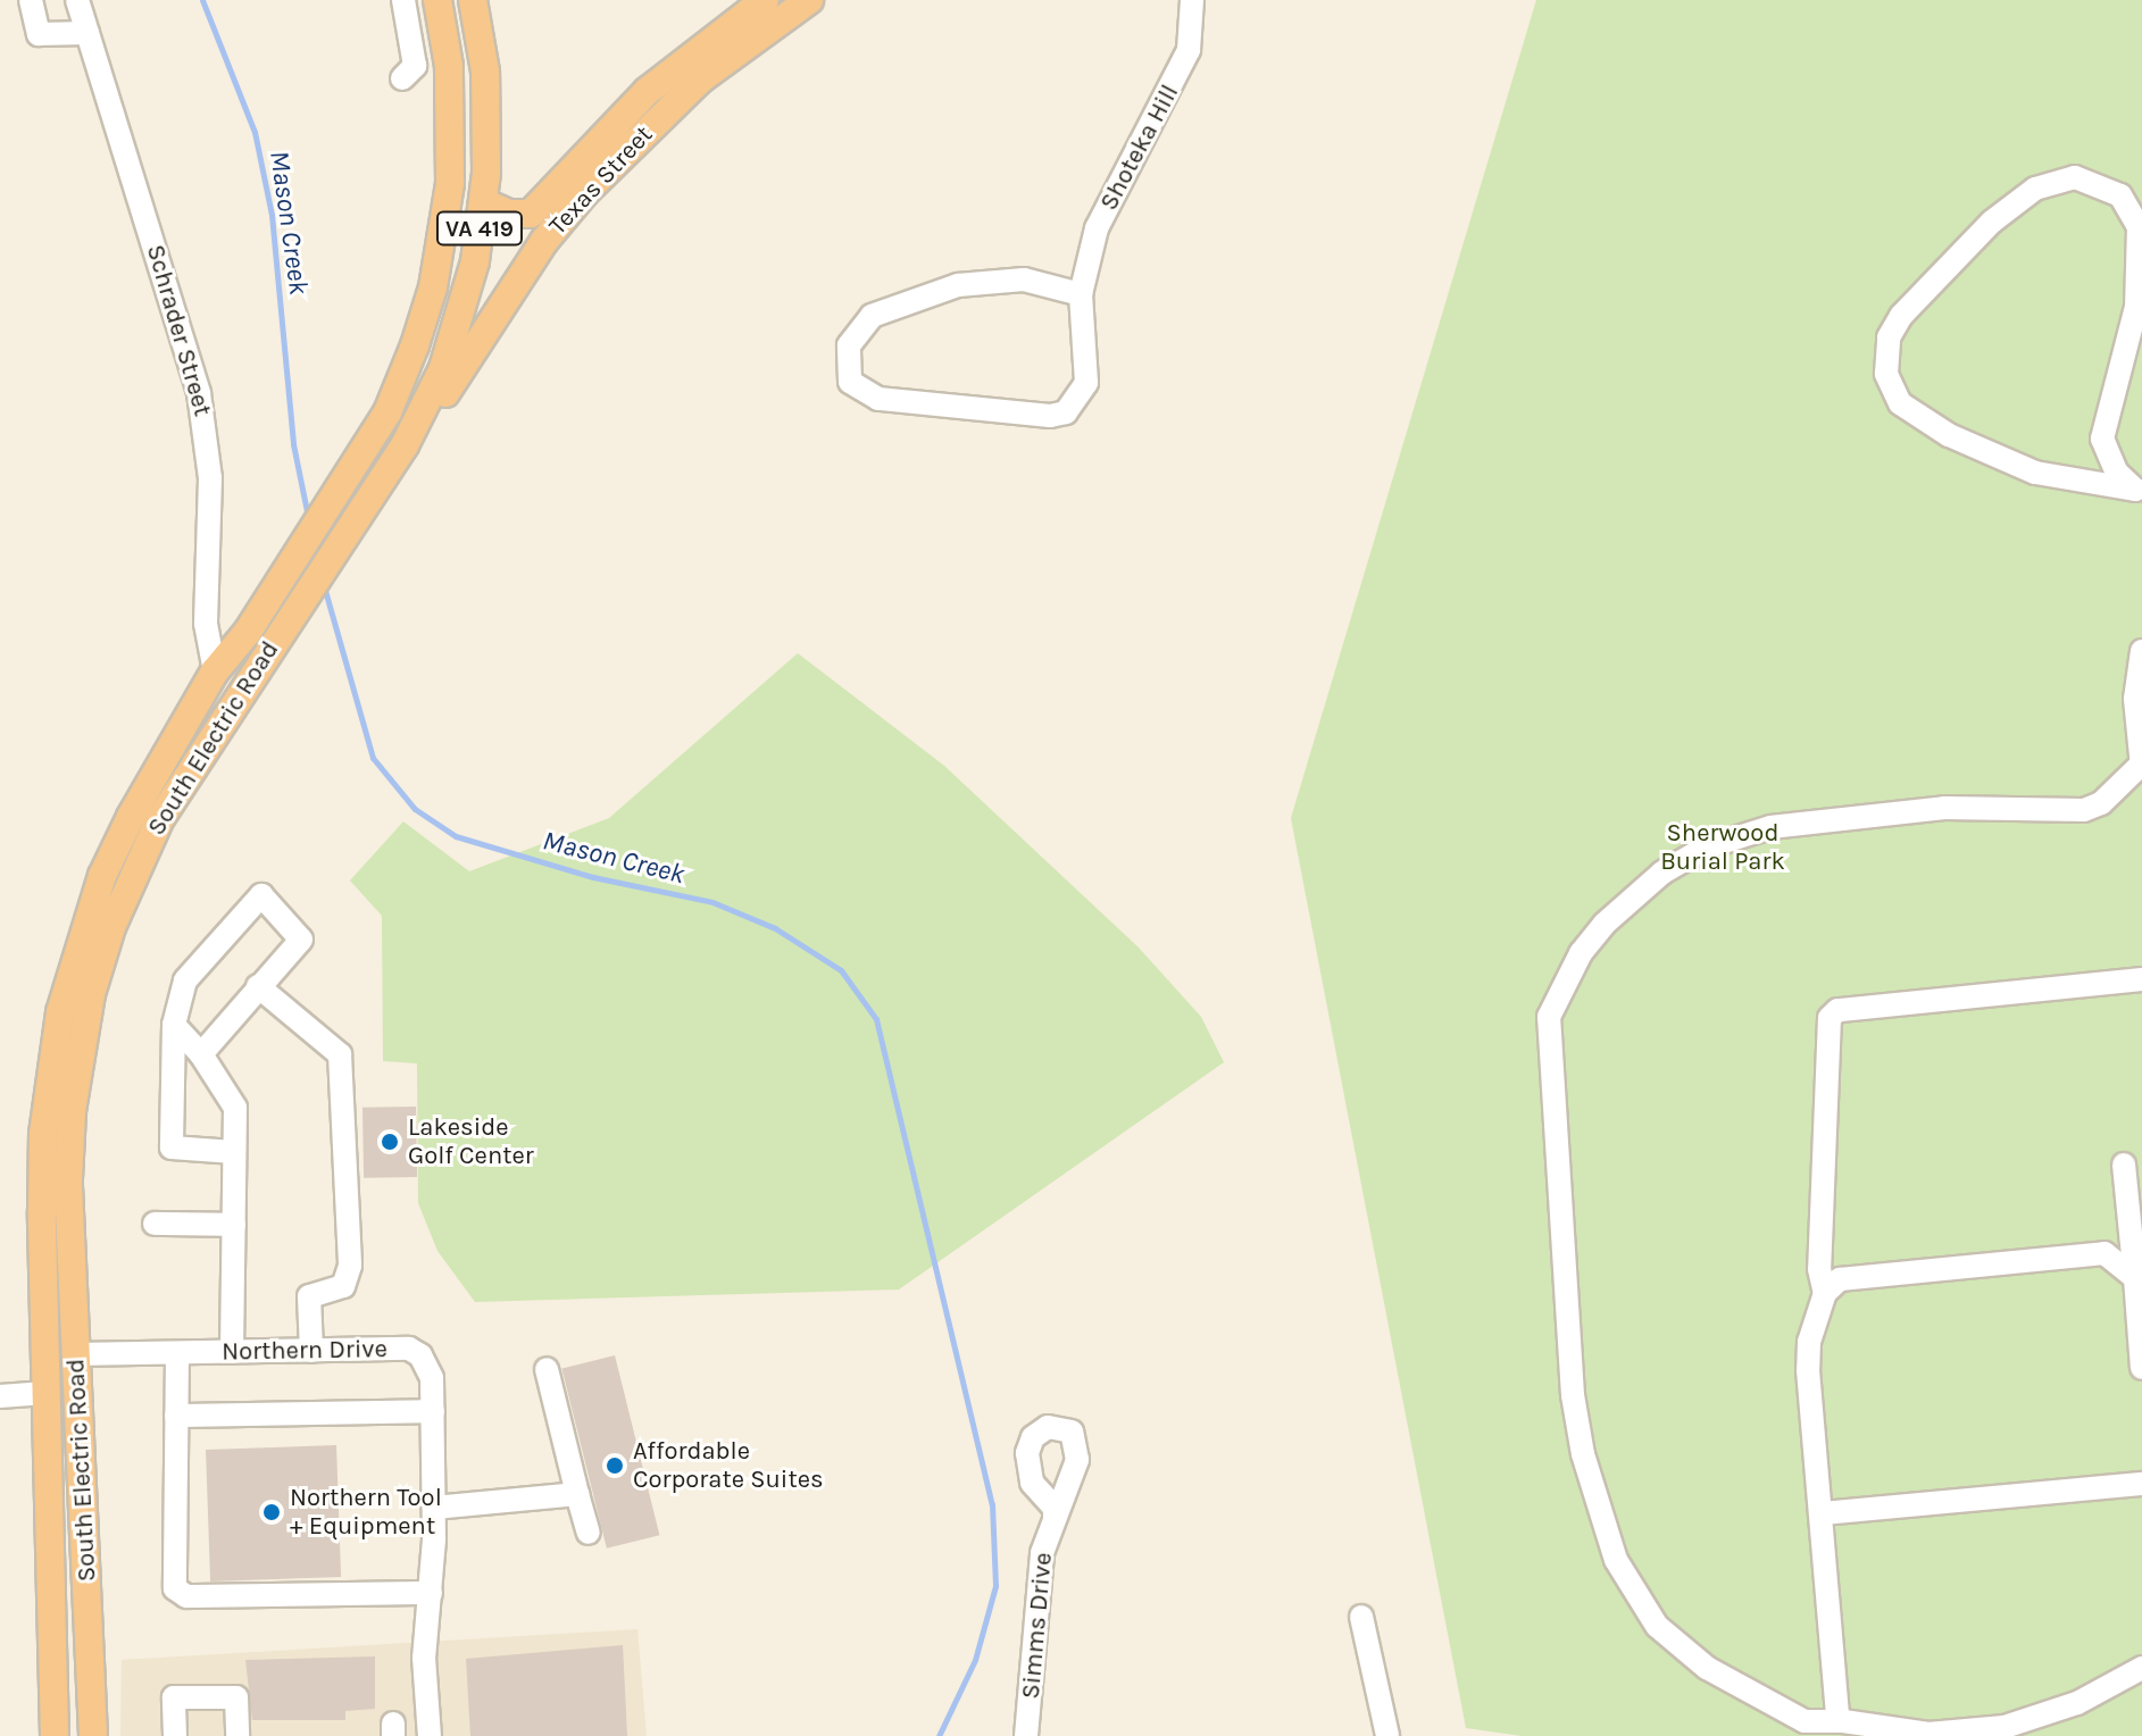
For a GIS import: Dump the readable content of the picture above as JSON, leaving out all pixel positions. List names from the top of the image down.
{
  "streets": {
    "main road": ["Texas Street", "VA 419", "South Electric Road"],
    "street": [
      "Shoteka Hill",
      "Schrader Street",
      "Northern Drive",
      "Simms Drive"
    ]
  },
  "crossings": [
    ["Texas Street", "South Electric Road"],
    ["Schrader Street", "South Electric Road"],
    ["South Electric Road", "Northern Drive"]
  ],
  "water": ["Mason Creek"],
  "parks": ["Sherwood Burial Park"],
  "places": ["Lakeside Golf Center", "Affordable Corporate Suites", "Northern Tool + Equipment"]
}
